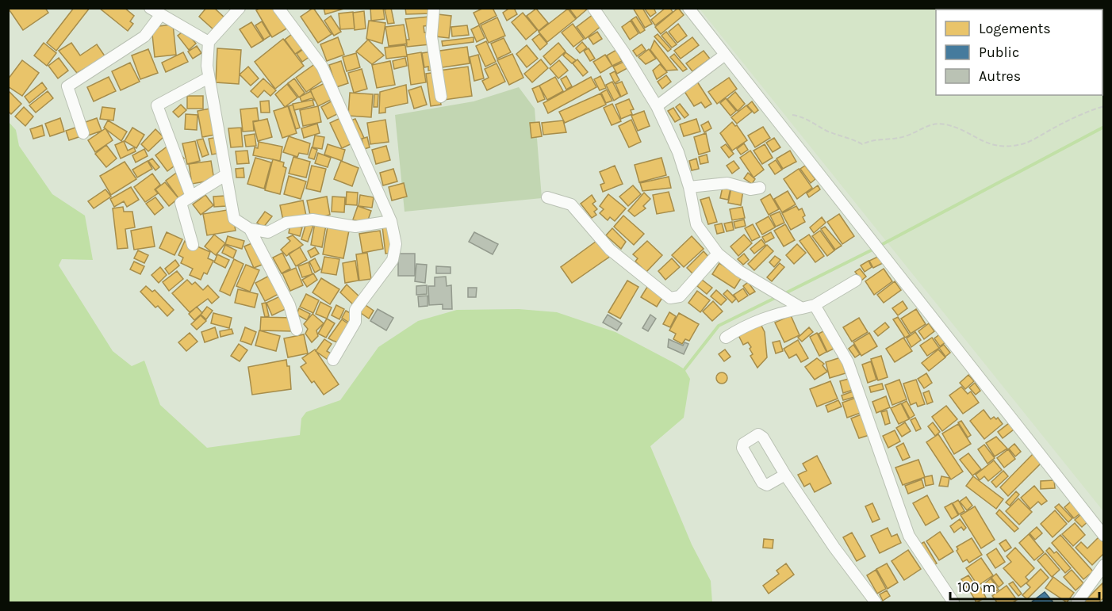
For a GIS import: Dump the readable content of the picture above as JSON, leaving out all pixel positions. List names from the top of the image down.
{
  "legend": ["Logements", "Public", "Autres"],
  "scale_bar": "100 m"
}
